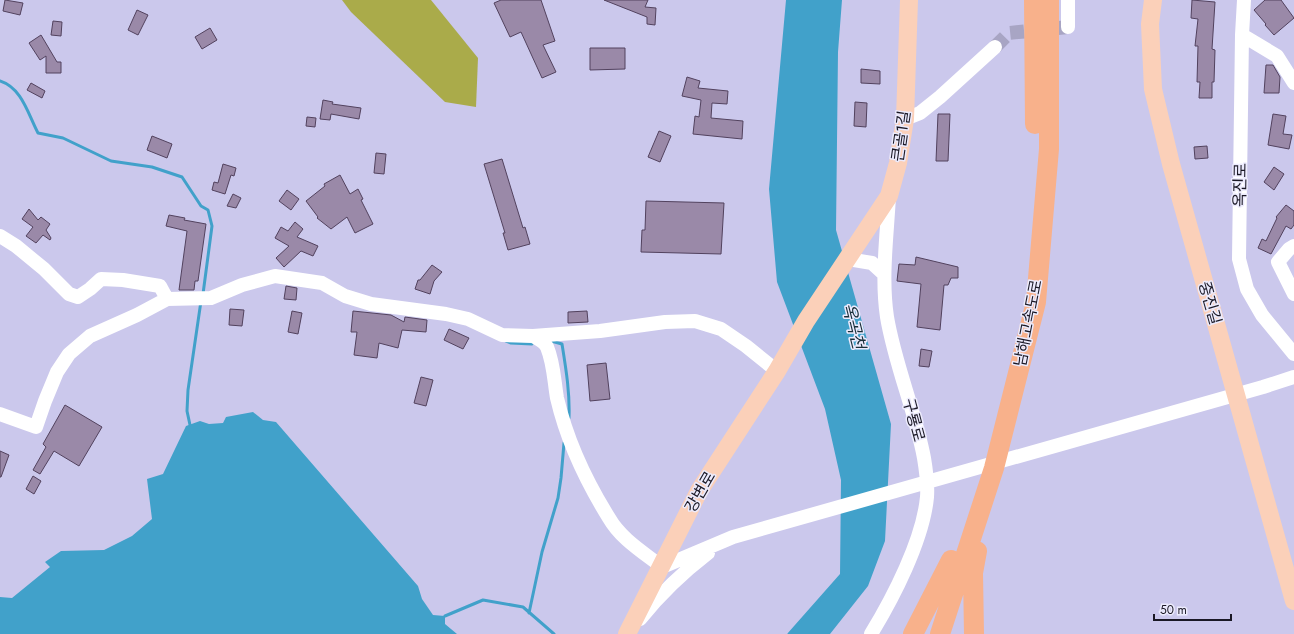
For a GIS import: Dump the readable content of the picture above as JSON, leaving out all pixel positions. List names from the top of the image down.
{
  "streets": {
    "highway": ["남해고속도로"],
    "main road": ["큰골1길", "중진길", "강변로"],
    "street": ["옥진로", "구룡로"]
  },
  "crossings": [
    ["큰골1길", "구룡로"],
    ["큰골1길", "강변로"]
  ],
  "water": ["옥곡천"],
  "scale_bar": "50 m"
}
